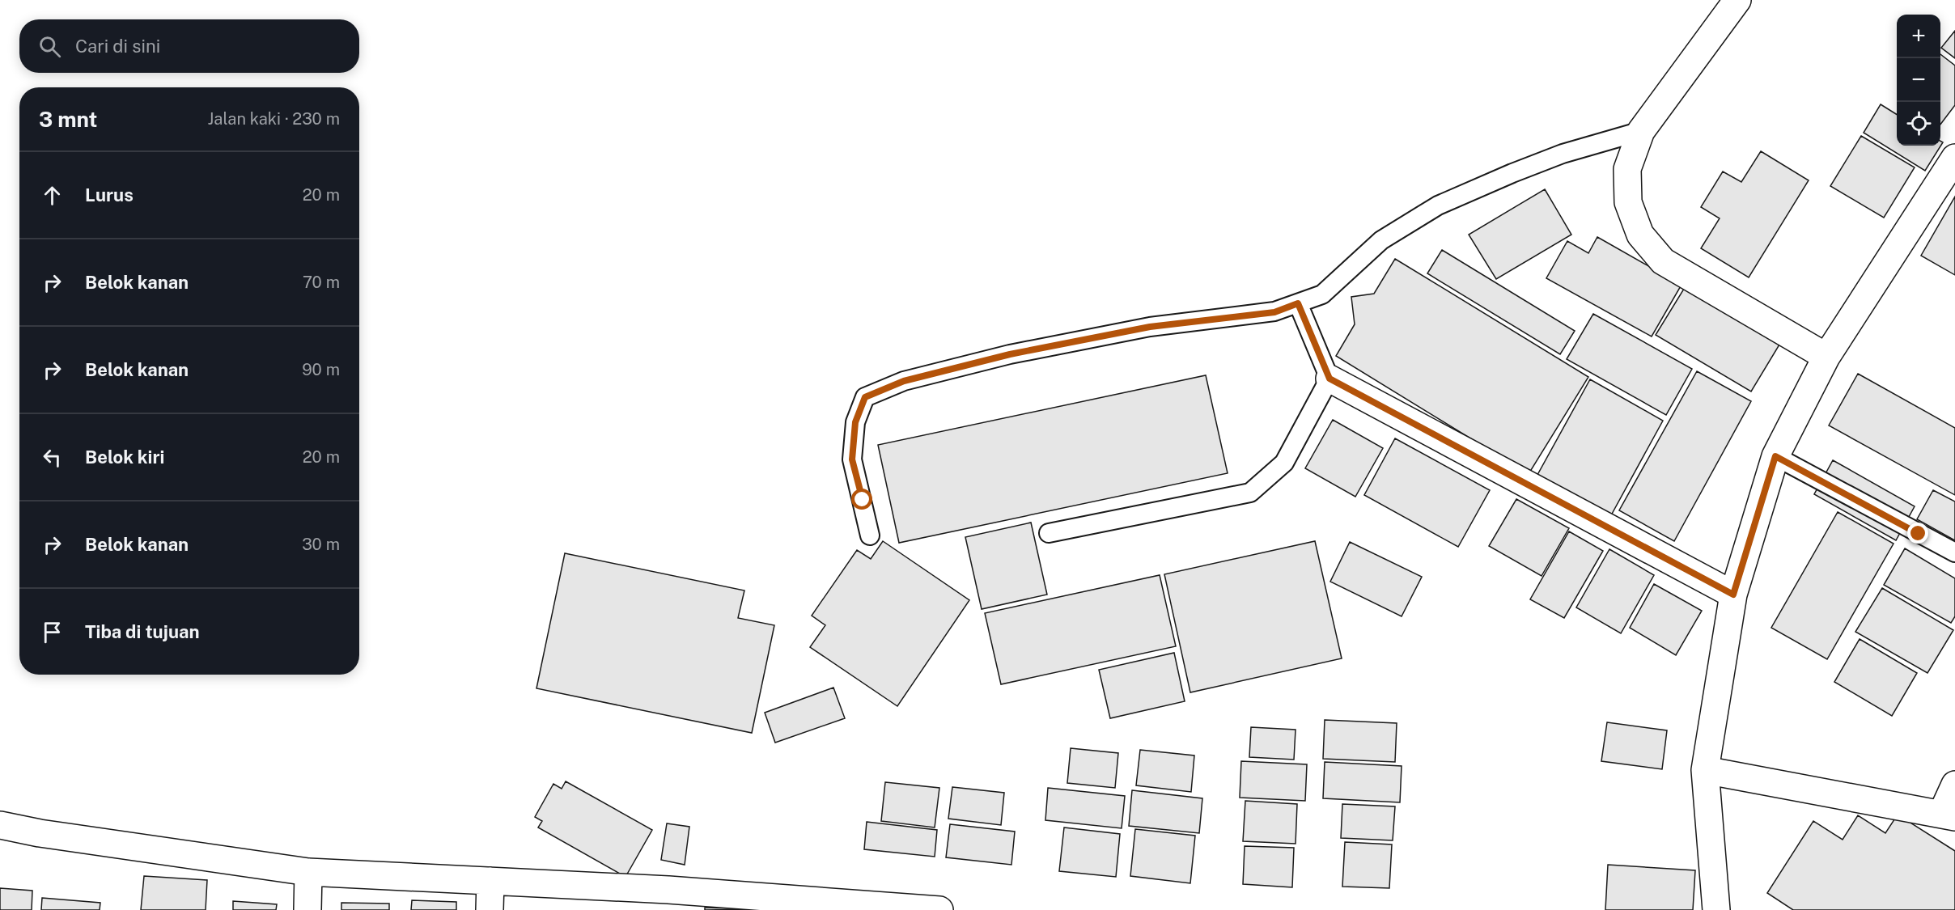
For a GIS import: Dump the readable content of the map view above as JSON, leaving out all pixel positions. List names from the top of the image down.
{
  "page": {
    "map_buttons": ["+", "−"],
    "search": "Cari di sini",
    "heading": ["3 mnt", "Jalan kaki · 230 m"],
    "list": [
      ["Lurus", "20 m"],
      ["Belok kanan", "70 m"],
      ["Belok kanan", "90 m"],
      ["Belok kiri", "20 m"],
      ["Belok kanan", "30 m"],
      "Tiba di tujuan"
    ]
  }
}
